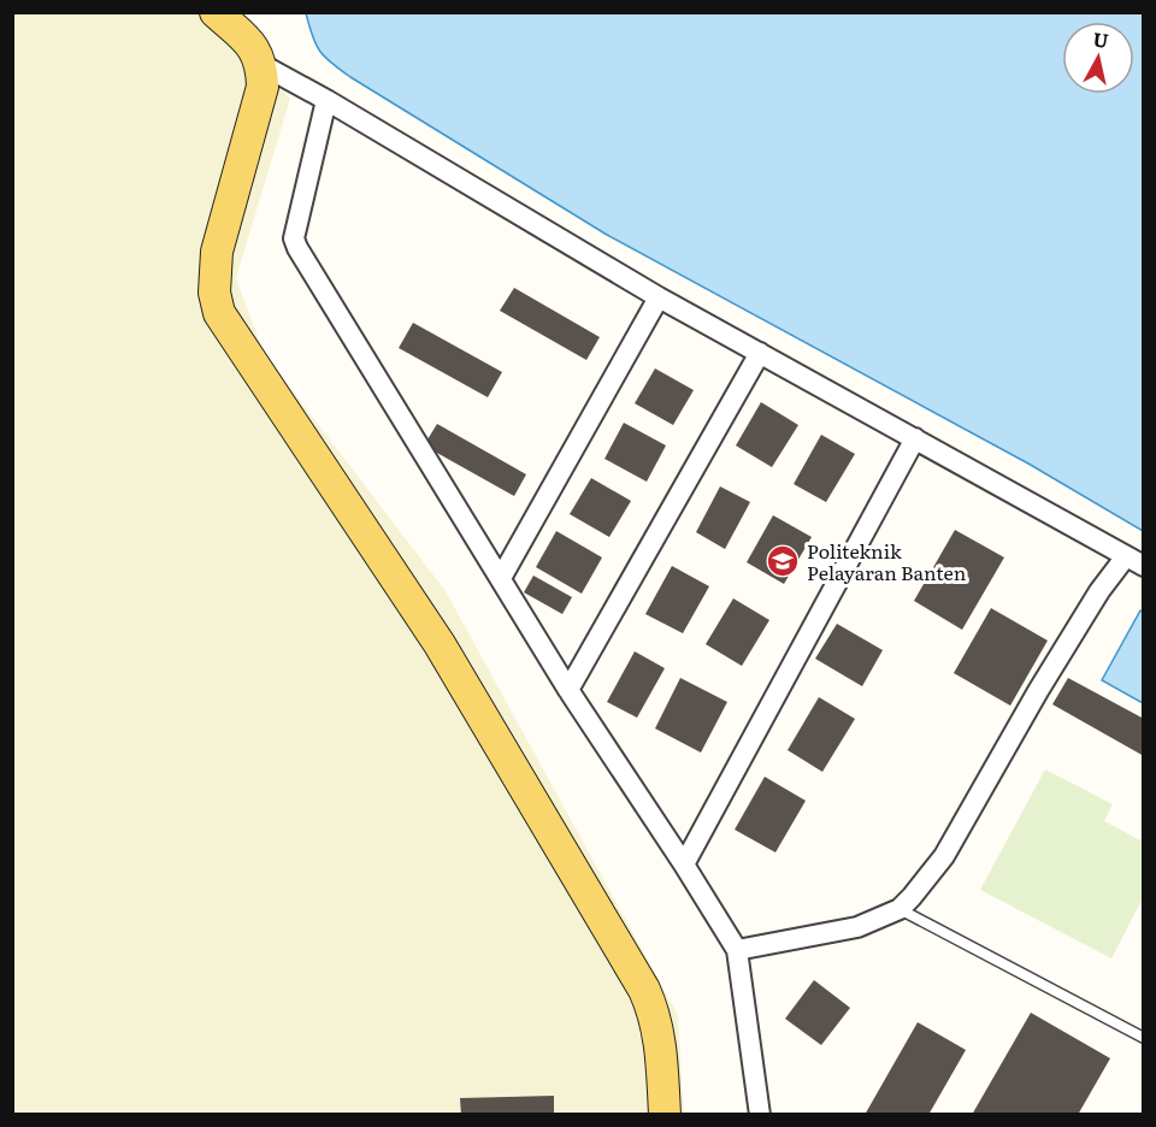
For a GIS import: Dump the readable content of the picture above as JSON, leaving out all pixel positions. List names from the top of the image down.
{
  "places": {
    "school or university": ["Politeknik Pelayaran Banten"]
  },
  "north": "top"
}
